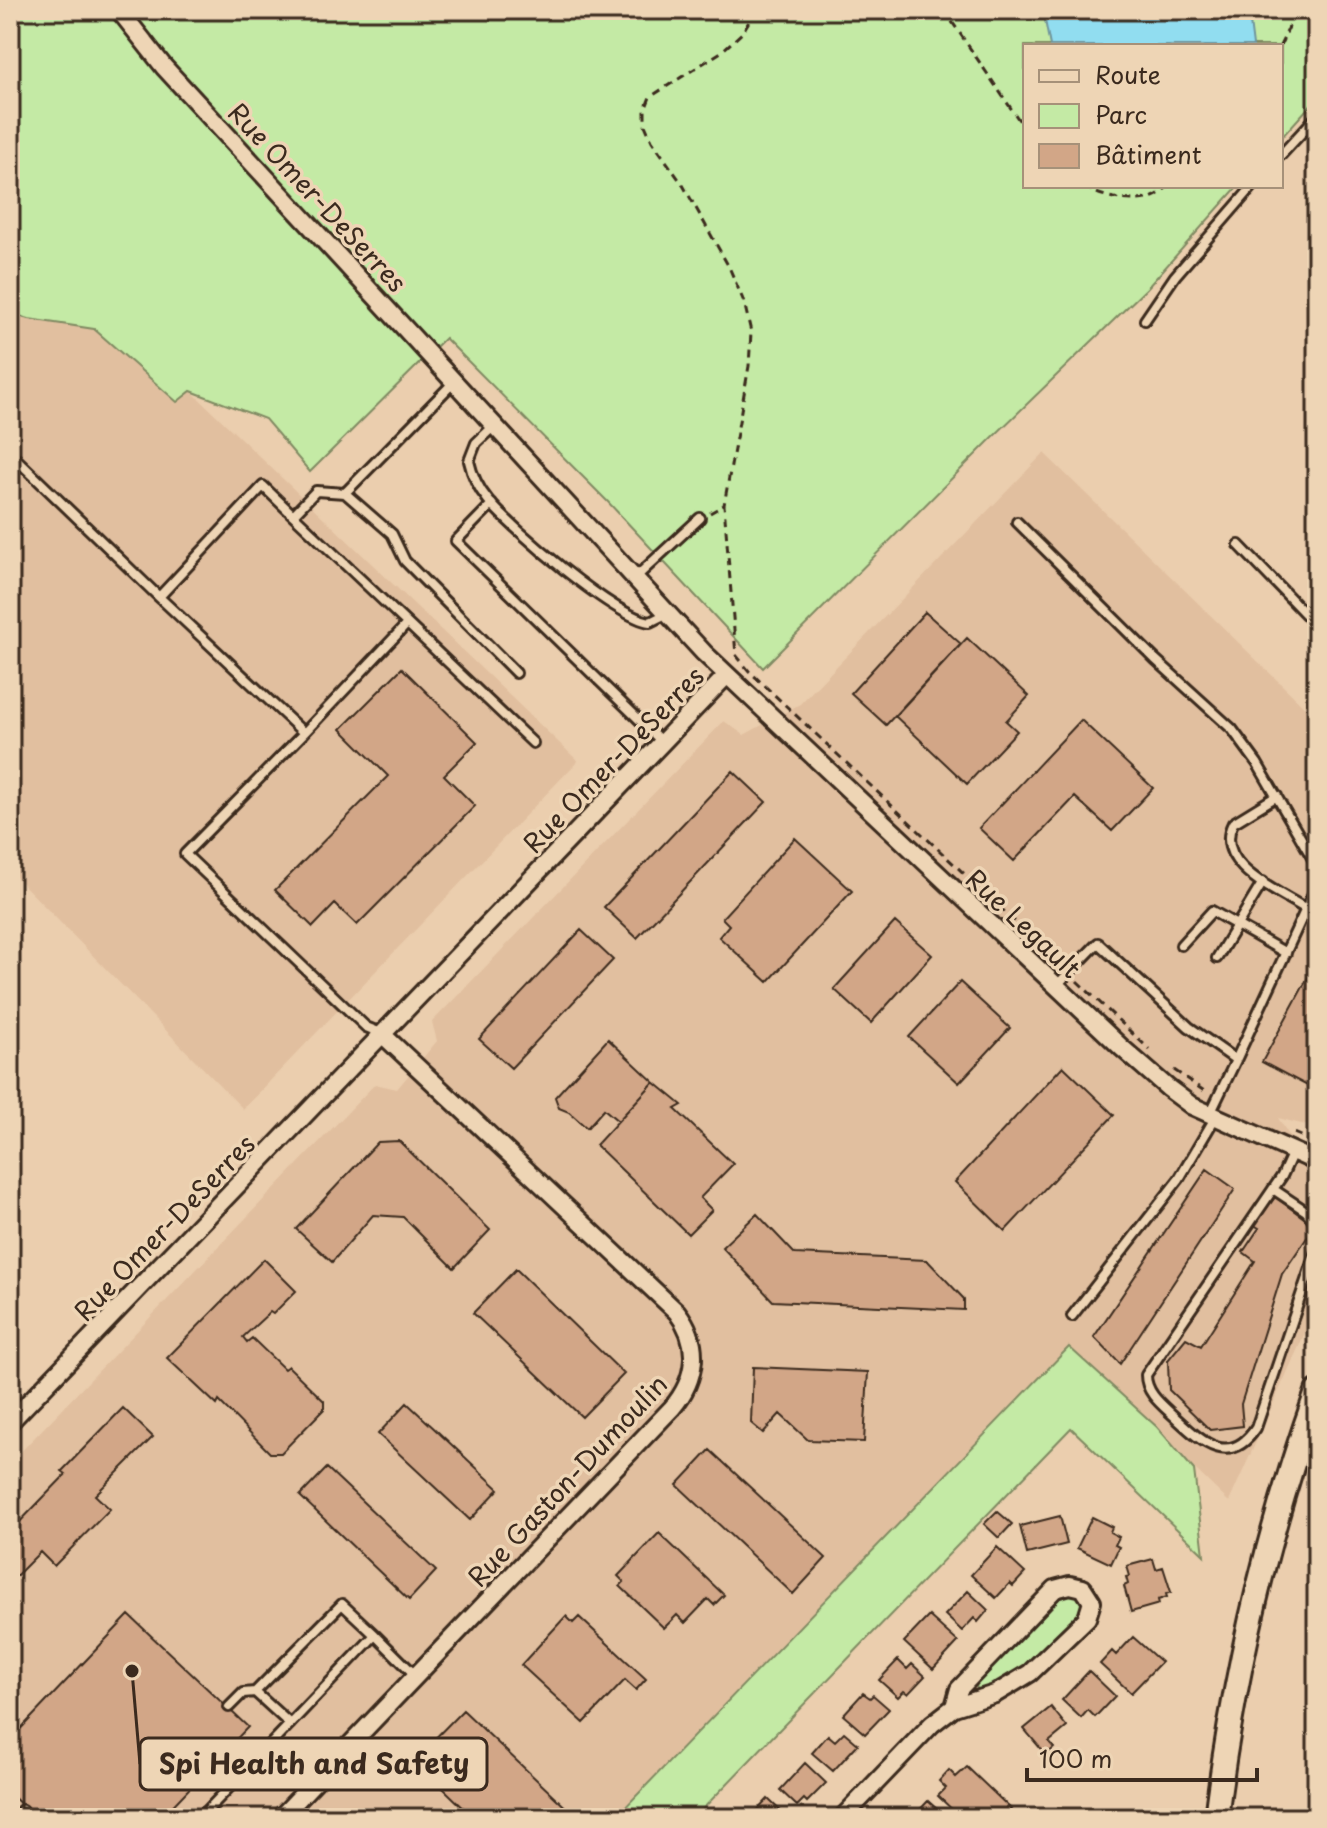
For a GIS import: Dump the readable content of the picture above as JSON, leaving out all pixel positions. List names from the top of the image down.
{
  "streets": {
    "street": ["Rue Omer-DeSerres", "Rue Legault", "Rue Gaston-Dumoulin"]
  },
  "crossings": [
    ["Rue Omer-DeSerres", "Rue Legault"],
    ["Rue Omer-DeSerres", "Rue Gaston-Dumoulin"]
  ],
  "places": ["Spi Health and Safety"],
  "legend": ["Route", "Parc", "Bâtiment"],
  "scale_bar": "100 m"
}
